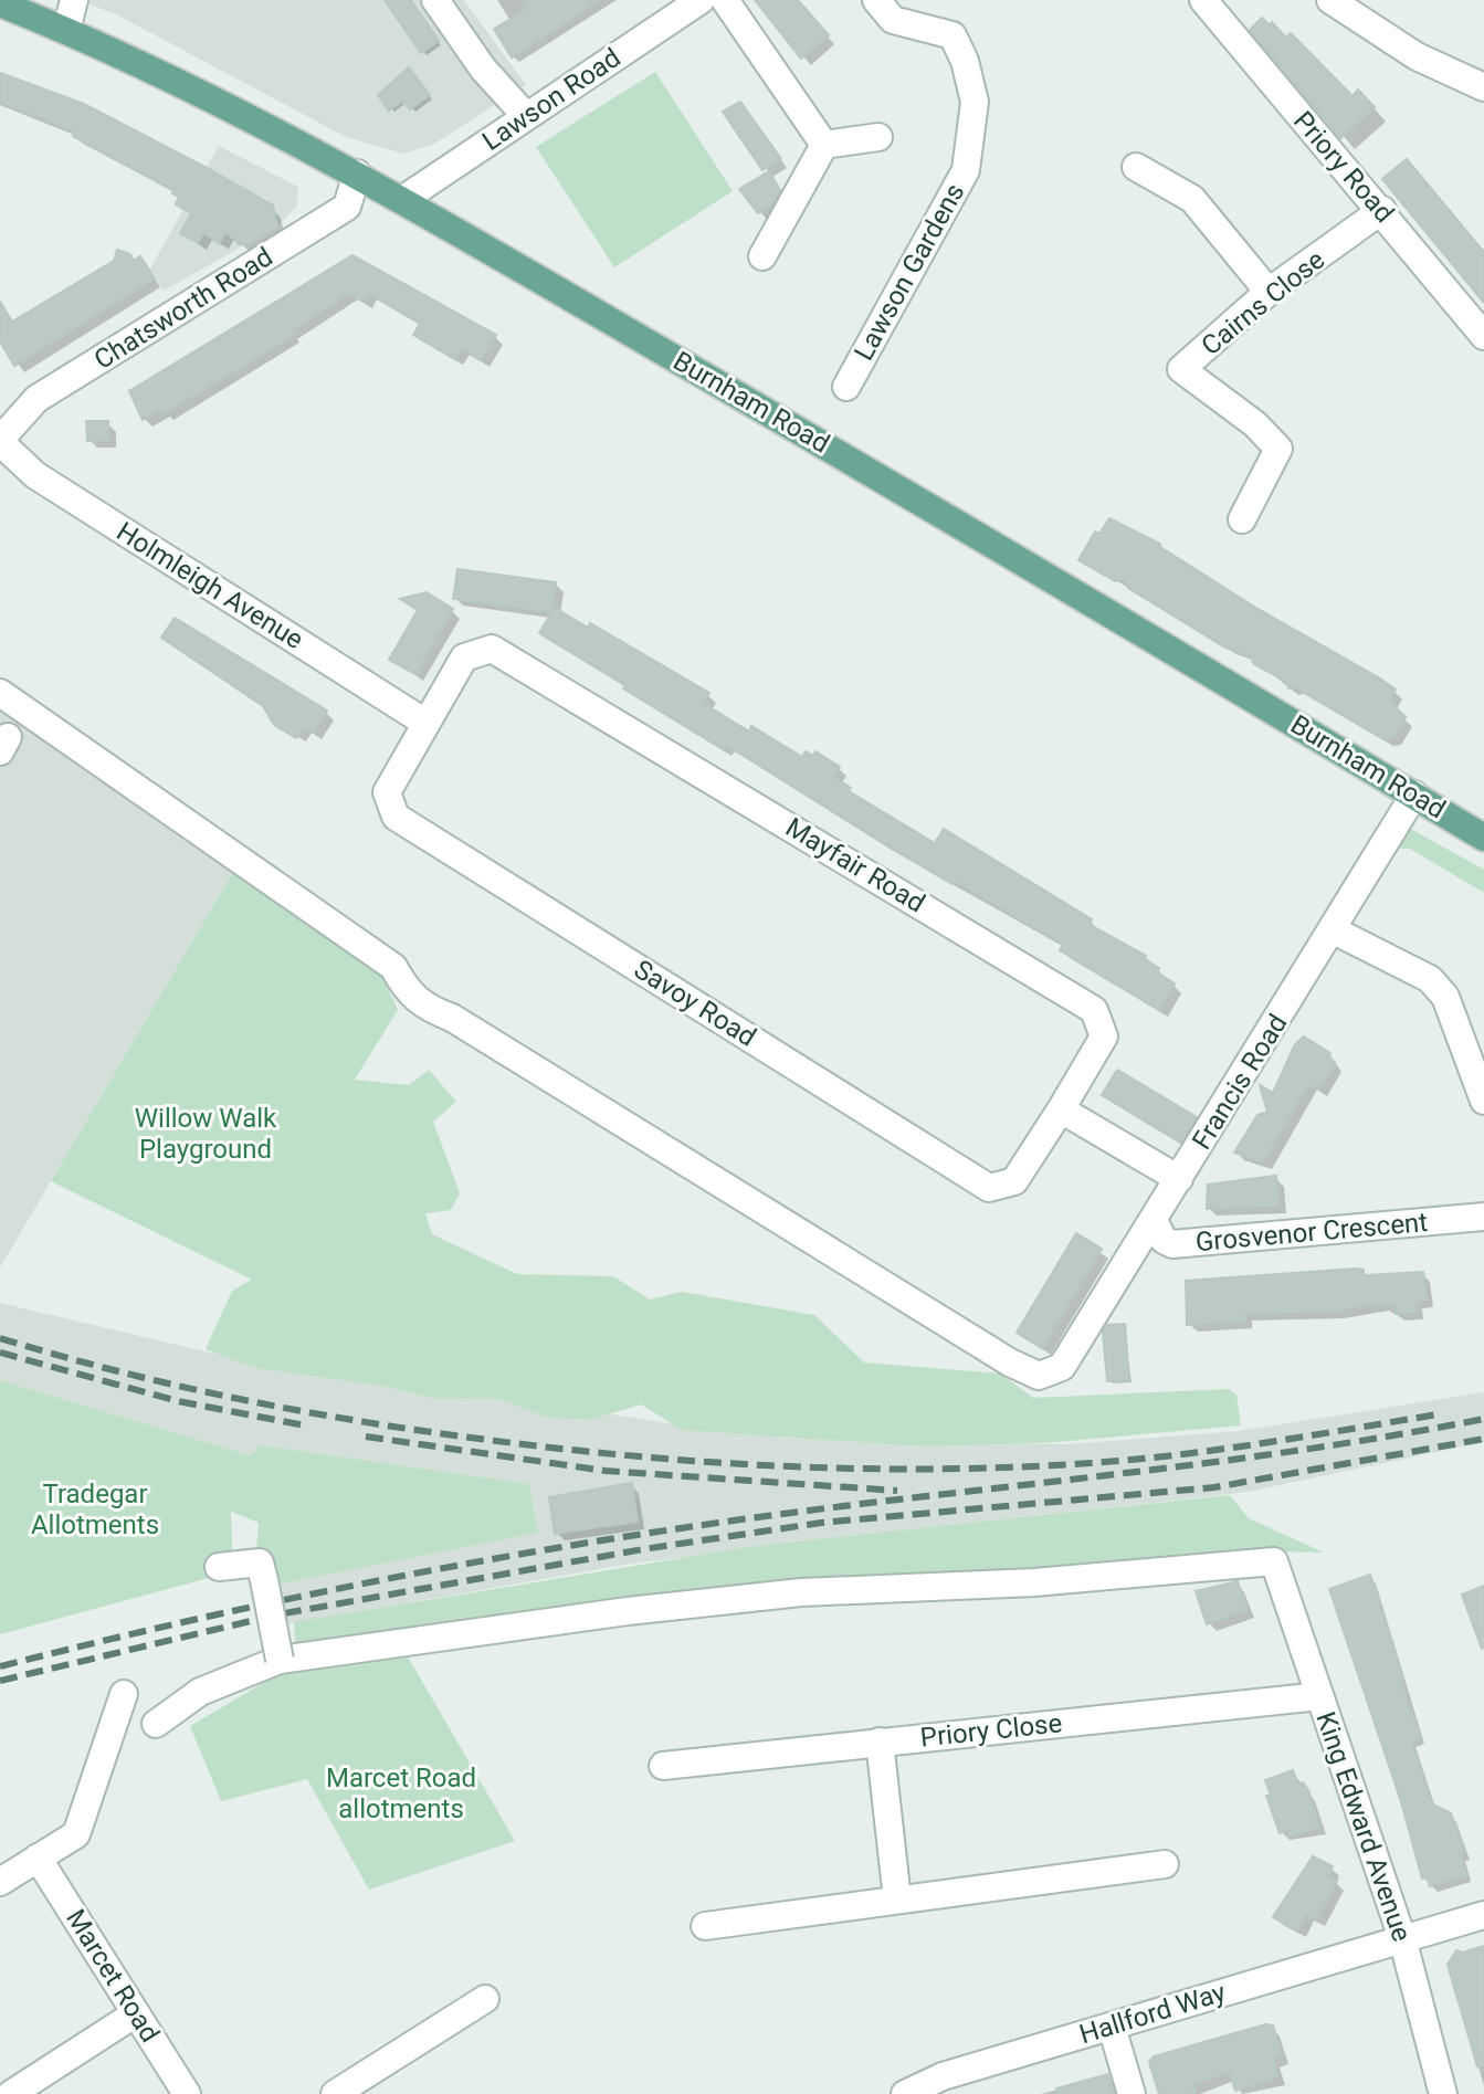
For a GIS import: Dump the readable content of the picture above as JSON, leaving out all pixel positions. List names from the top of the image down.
{
  "streets": {
    "main road": ["Burnham Road"],
    "street": [
      "Lawson Road",
      "Priory Road",
      "Lawson Gardens",
      "Cairns Close",
      "Chatsworth Road",
      "Holmleigh Avenue",
      "Mayfair Road",
      "Savoy Road",
      "Francis Road",
      "Grosvenor Crescent",
      "Priory Close",
      "King Edward Avenue",
      "Marcet Road",
      "Hallford Way"
    ]
  },
  "crossings": [
    ["Lawson Road", "Burnham Road"],
    ["Priory Road", "Cairns Close"],
    ["Chatsworth Road", "Burnham Road"],
    ["Chatsworth Road", "Holmleigh Avenue"],
    ["Burnham Road", "Francis Road"],
    ["Holmleigh Avenue", "Mayfair Road"],
    ["Holmleigh Avenue", "Savoy Road"],
    ["Mayfair Road", "Savoy Road"],
    ["Francis Road", "Grosvenor Crescent"],
    ["Priory Close", "King Edward Avenue"],
    ["King Edward Avenue", "Hallford Way"]
  ],
  "parks": ["Willow Walk Playground", "Tradegar Allotments", "Marcet Road allotments"]
}
